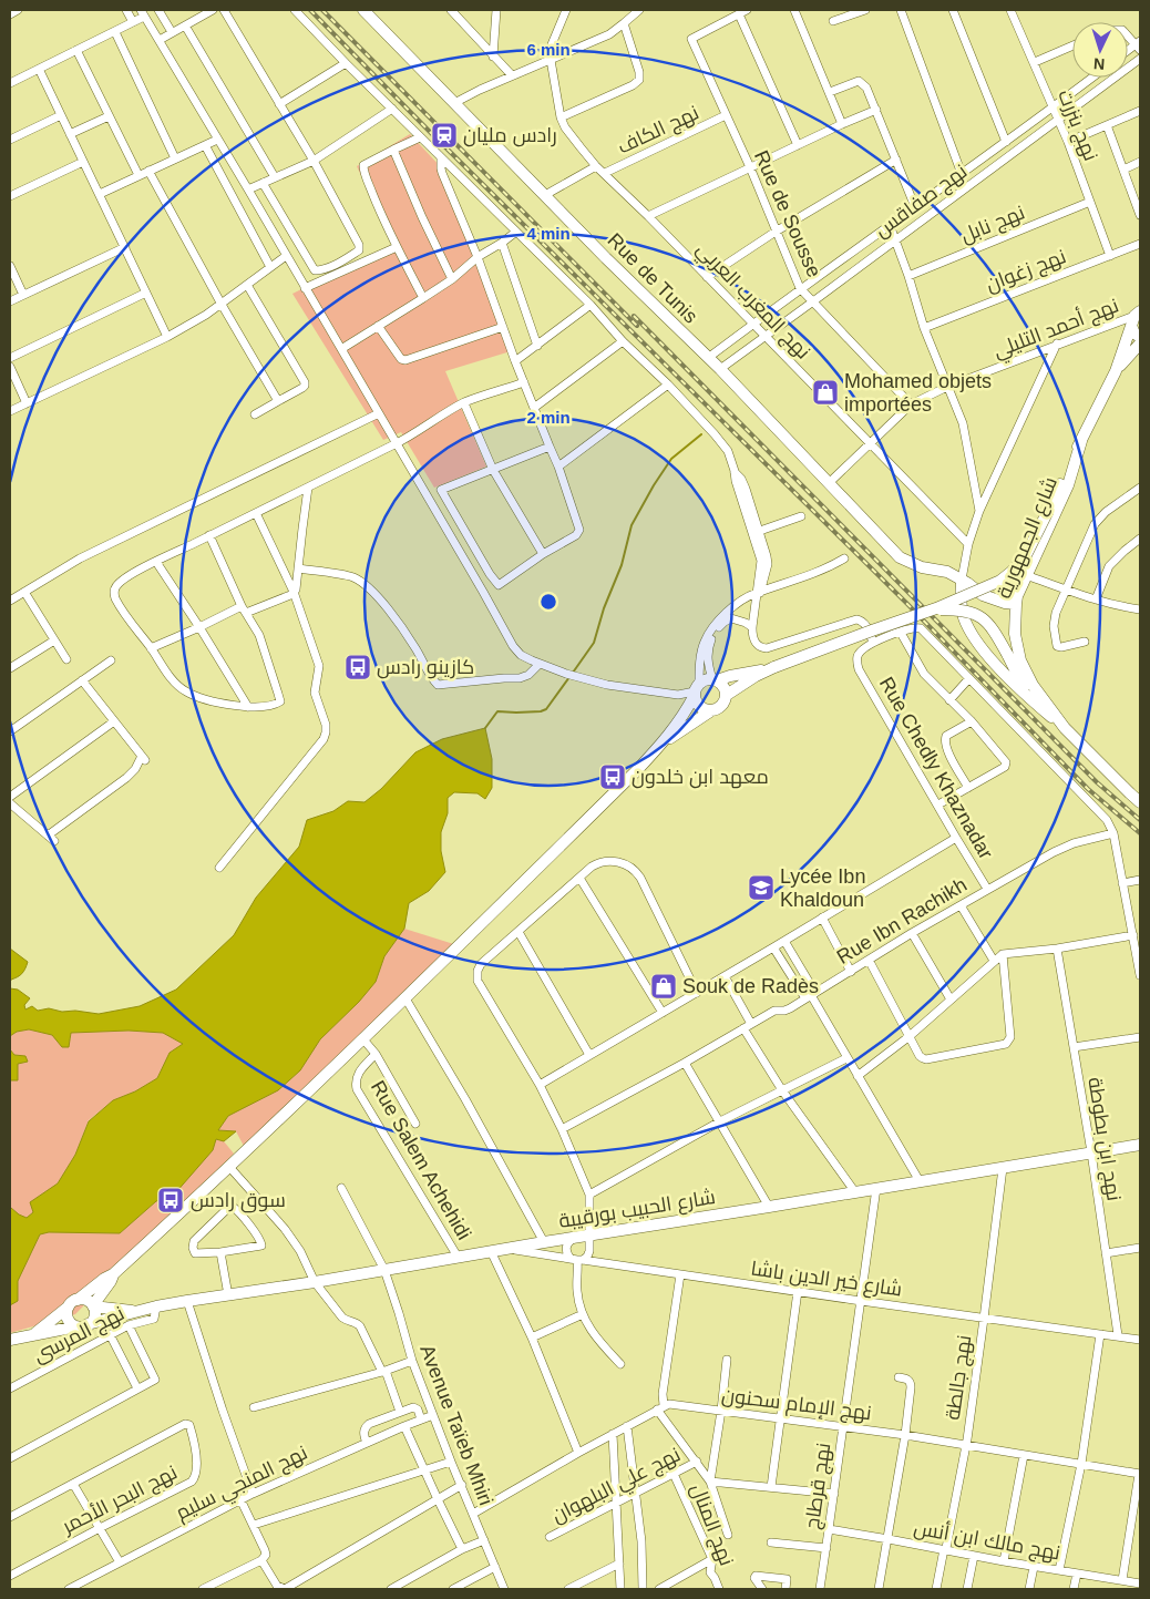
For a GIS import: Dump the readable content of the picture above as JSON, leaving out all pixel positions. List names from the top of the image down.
{
  "streets": {
    "main road": ["Rue de Tunis", "شارع الجمهورية", "شارع الحبيب بورقيبة"],
    "street": [
      "نهج بنزرت",
      "نهج الكاف",
      "نهج صفاقس",
      "Rue de Sousse",
      "نهج نابل",
      "نهج زغوان",
      "نهج المغرب العربي",
      "نهج أحمد التليلي",
      "Rue Chedly Khaznadar",
      "Rue Ibn Rachikh",
      "نهج ابن بطوطة",
      "Rue Salem Achehidi",
      "شارع خير الدين باشا",
      "نهج المرسى",
      "نهج جالطة",
      "نهج الإمام سحنون",
      "Avenue Taïeb Mhiri",
      "نهج المنجي سليم",
      "نهج علي البلهوان",
      "نهج قرطاج",
      "نهج البحر الأحمر",
      "نهج المنال",
      "نهج مالك ابن أنس"
    ]
  },
  "crossings": [
    ["نهج بنزرت", "نهج صفاقس"],
    ["نهج بنزرت", "نهج نابل"],
    ["نهج بنزرت", "نهج زغوان"],
    ["نهج الكاف", "Rue de Sousse"],
    ["نهج الكاف", "Rue de Tunis"],
    ["نهج الكاف", "نهج المغرب العربي"],
    ["نهج صفاقس", "Rue de Sousse"],
    ["نهج صفاقس", "Rue de Tunis"],
    ["نهج صفاقس", "نهج المغرب العربي"],
    ["Rue de Sousse", "نهج أحمد التليلي"],
    ["Rue de Tunis", "نهج أحمد التليلي"],
    ["Rue de Tunis", "شارع الجمهورية"],
    ["نهج المغرب العربي", "نهج أحمد التليلي"],
    ["Rue Chedly Khaznadar", "Rue Ibn Rachikh"],
    ["نهج ابن بطوطة", "شارع الحبيب بورقيبة"],
    ["نهج ابن بطوطة", "شارع خير الدين باشا"],
    ["Rue Salem Achehidi", "شارع الحبيب بورقيبة"],
    ["شارع الحبيب بورقيبة", "شارع خير الدين باشا"],
    ["شارع الحبيب بورقيبة", "نهج المرسى"],
    ["شارع الحبيب بورقيبة", "نهج جالطة"],
    ["شارع الحبيب بورقيبة", "Avenue Taïeb Mhiri"],
    ["شارع الحبيب بورقيبة", "نهج قرطاج"],
    ["شارع خير الدين باشا", "نهج جالطة"],
    ["شارع خير الدين باشا", "نهج قرطاج"],
    ["نهج جالطة", "نهج الإمام سحنون"],
    ["نهج جالطة", "نهج مالك ابن أنس"],
    ["نهج الإمام سحنون", "نهج قرطاج"],
    ["Avenue Taïeb Mhiri", "نهج المنجي سليم"],
    ["نهج علي البلهوان", "نهج المنال"],
    ["نهج قرطاج", "نهج مالك ابن أنس"]
  ],
  "places": {
    "station": ["رادس مليان"],
    "shop": ["Mohamed objets importées", "Souk de Radès"],
    "bus stop": ["كازينو رادس", "معهد ابن خلدون", "سوق رادس"],
    "school or university": ["Lycée Ibn Khaldoun"]
  },
  "north": "bottom",
  "rings": ["6 min", "4 min", "2 min"]
}
